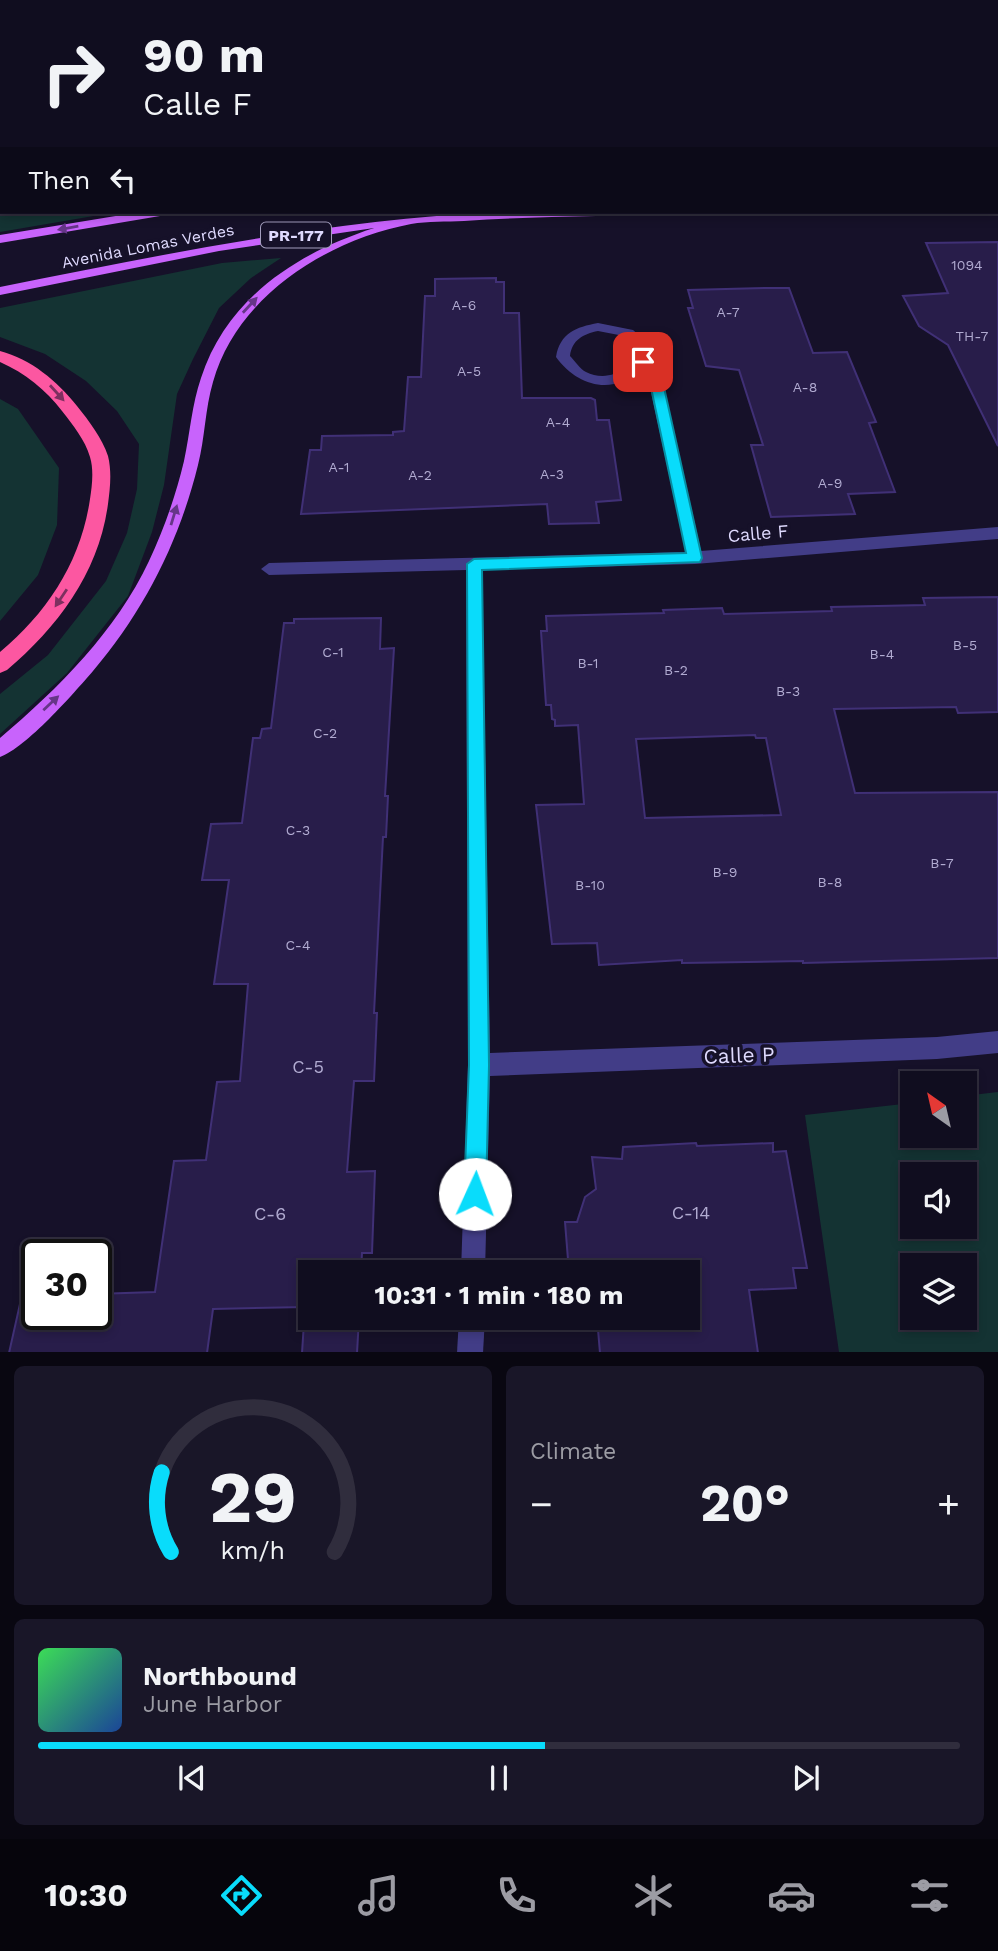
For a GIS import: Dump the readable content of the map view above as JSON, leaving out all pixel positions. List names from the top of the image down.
{
  "streets": {
    "main road": ["PR-177", "Avenida Lomas Verdes"],
    "street": ["Calle F", "Calle P"]
  },
  "house_numbers": [
    "1094",
    "A-6",
    "A-7",
    "TH-7",
    "A-5",
    "A-8",
    "A-4",
    "A-1",
    "A-3",
    "A-2",
    "A-9",
    "B-5",
    "C-1",
    "B-4",
    "B-1",
    "B-2",
    "B-3",
    "C-2",
    "C-3",
    "B-7",
    "B-9",
    "B-8",
    "B-10",
    "C-4",
    "C-5",
    "C-14",
    "C-6"
  ],
  "north": "top left",
  "page": {
    "turn": ["90 m", "Calle F"],
    "then": "Then",
    "limit": "30",
    "trip": "10:31 · 1 min · 180 m",
    "tile": "Climate",
    "heat": ["−", "20°", "+"],
    "song": ["Northbound", "June Harbor"],
    "tabs": "10:30",
    "gauge": ["29", "km/h"]
  }
}
